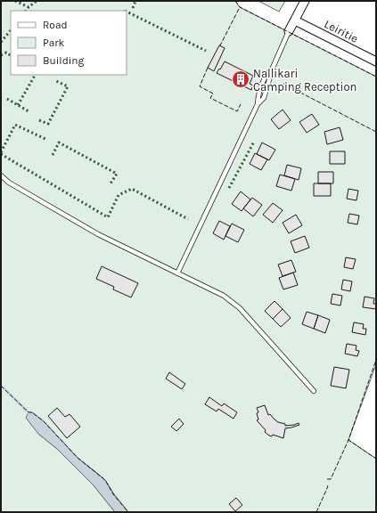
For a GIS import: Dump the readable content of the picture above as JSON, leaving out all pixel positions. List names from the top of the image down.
{
  "streets": {
    "street": ["Leiritie"]
  },
  "places": {
    "building": ["Nallikari Camping Reception"]
  },
  "legend": ["Road", "Park", "Building"]
}
